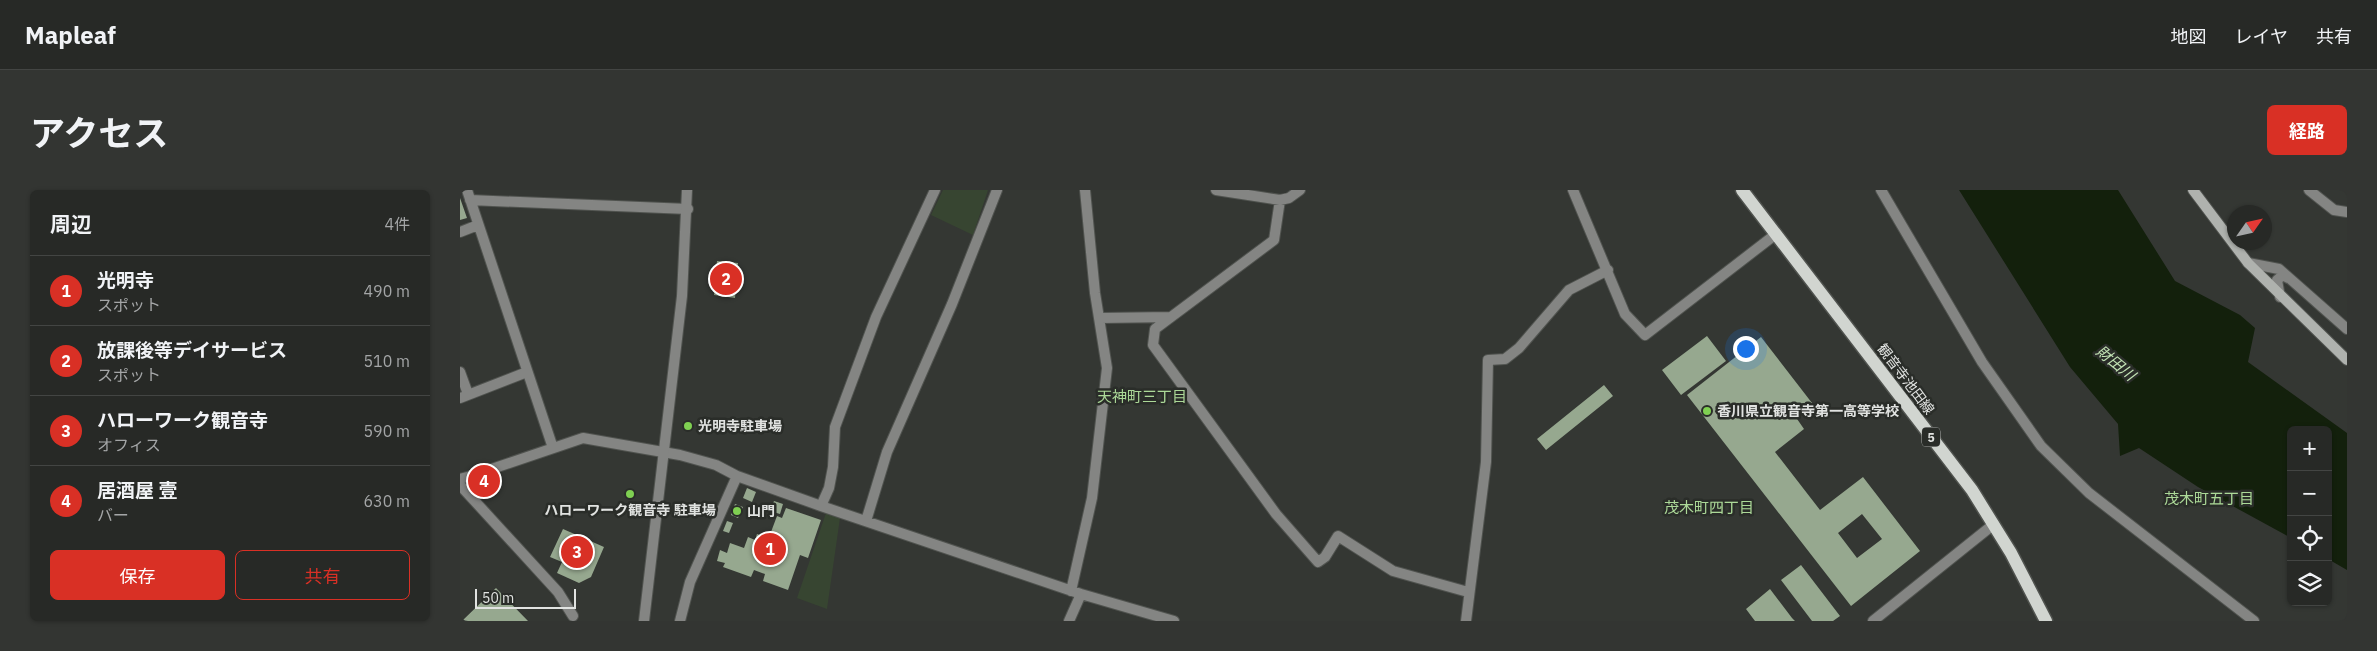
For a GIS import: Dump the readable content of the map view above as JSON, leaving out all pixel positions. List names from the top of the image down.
{
  "streets": {
    "main road": ["観音寺池田線", "5"]
  },
  "districts": ["天神町三丁目", "茂木町五丁目", "茂木町四丁目"],
  "water": ["財田川"],
  "places": [
    "香川県立観音寺第一高等学校",
    "光明寺駐車場",
    "ハローワーク観音寺 駐車場",
    "山門"
  ],
  "scale_bar": "50 m",
  "north": "top right",
  "page": {
    "header": "Mapleaf",
    "nav": ["地図", "レイヤ", "共有"],
    "title": "アクセス",
    "buttons": [
      "経路",
      ["保存", "共有"]
    ],
    "heading": ["周辺", "4件"],
    "list": [
      {
        "mark": "1",
        "name": "光明寺",
        "note": "スポット",
        "value": "490 m"
      },
      {
        "mark": "2",
        "name": "放課後等デイサービス",
        "note": "スポット",
        "value": "510 m"
      },
      {
        "mark": "3",
        "name": "ハローワーク観音寺",
        "note": "オフィス",
        "value": "590 m"
      },
      {
        "mark": "4",
        "name": "居酒屋 壹",
        "note": "バー",
        "value": "630 m"
      }
    ],
    "pins": [
      "2",
      "4",
      "1",
      "3"
    ],
    "map_buttons": ["+", "−"],
    "scale": "50 m"
  }
}
